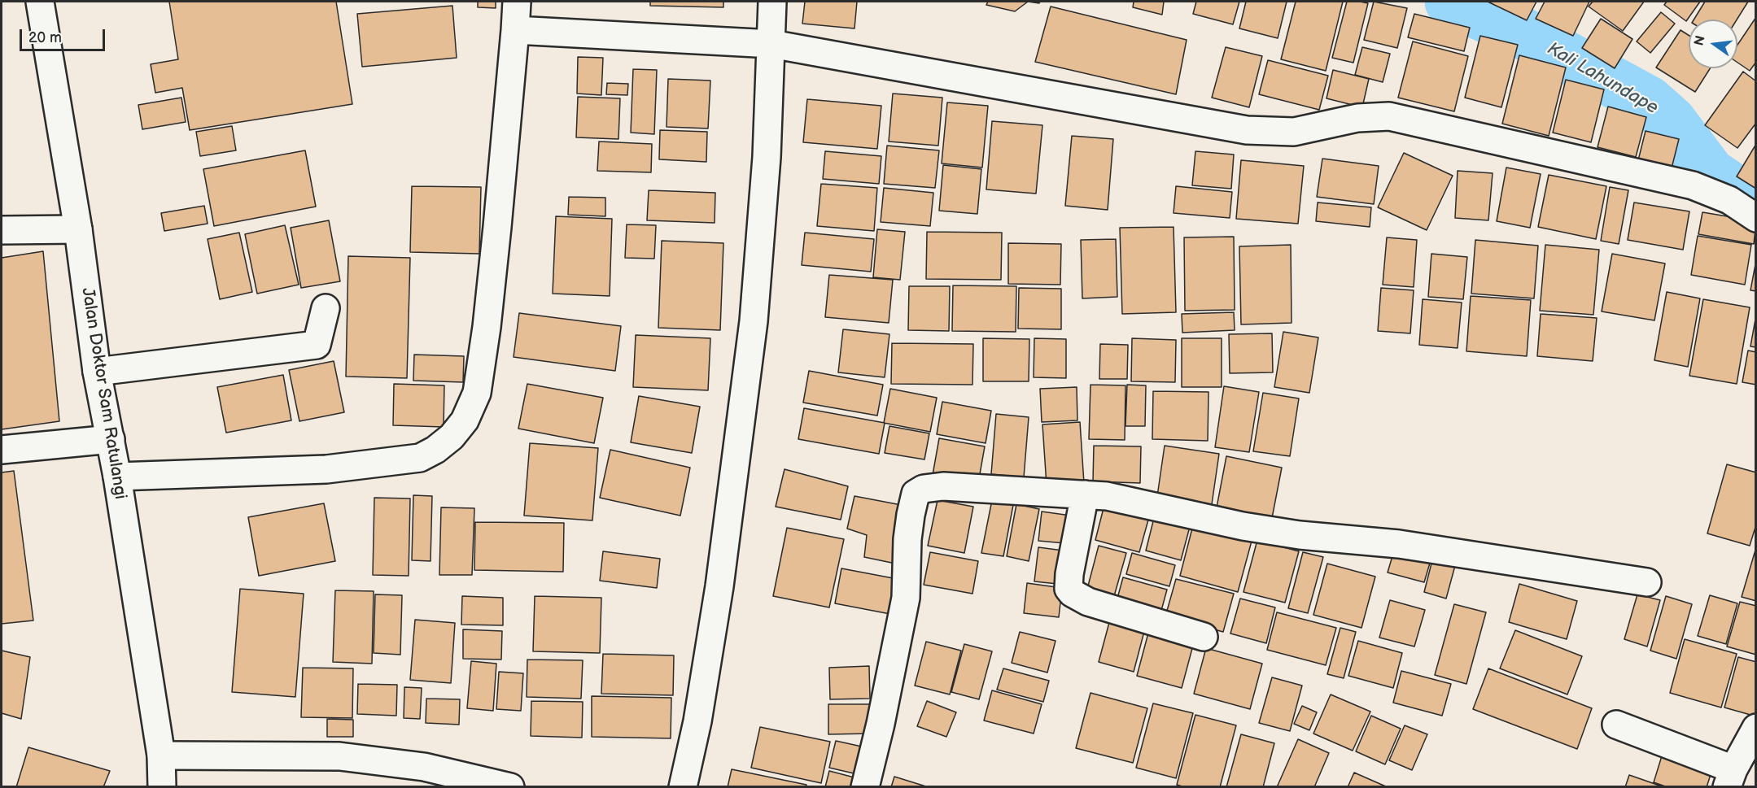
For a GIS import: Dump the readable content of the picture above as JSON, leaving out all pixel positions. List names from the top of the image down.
{
  "streets": {
    "main road": ["Jalan Doktor Sam Ratulangi"]
  },
  "water": ["Kali Lahundape"],
  "scale_bar": "20 m",
  "north": "left"
}
